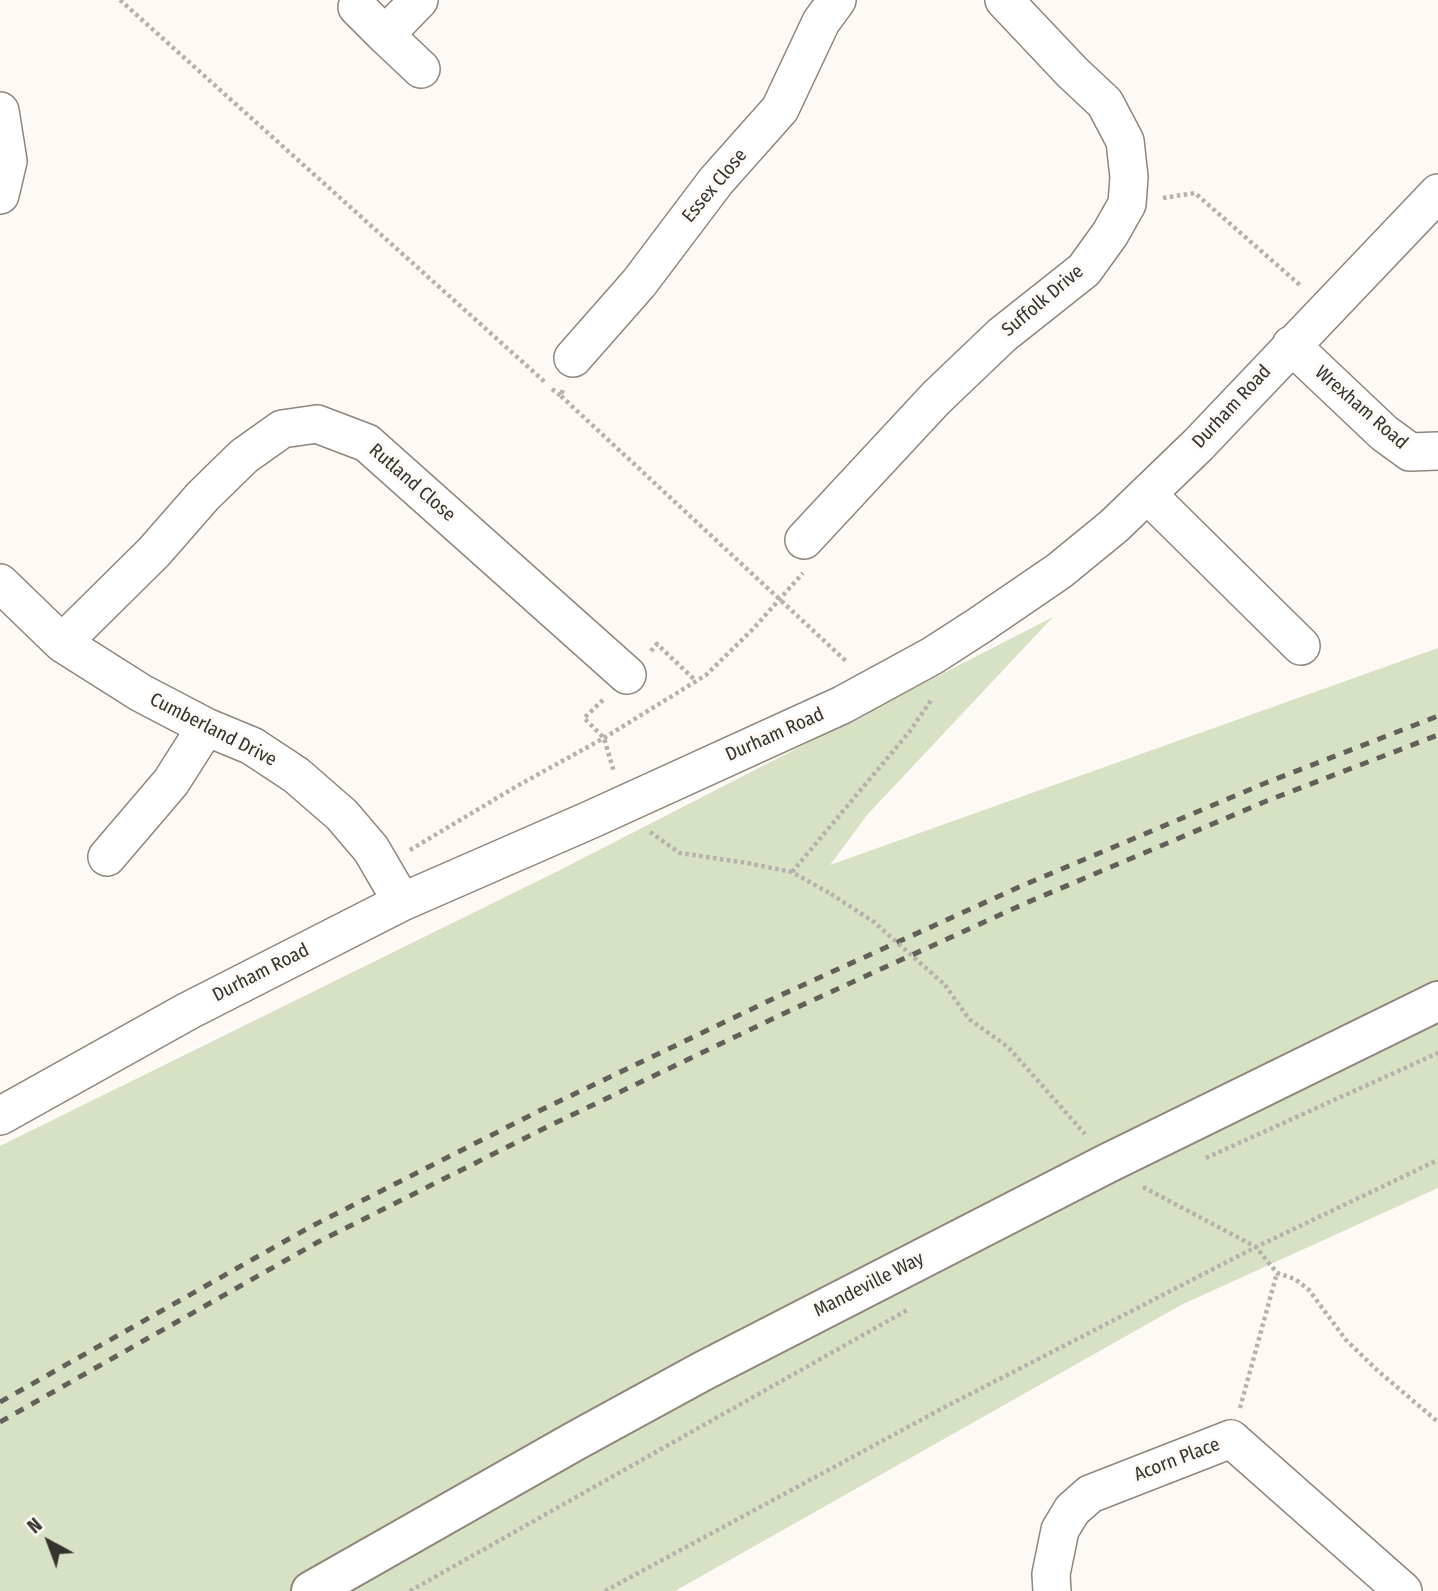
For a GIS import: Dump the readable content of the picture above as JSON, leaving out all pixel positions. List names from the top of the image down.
{
  "streets": {
    "main road": ["Mandeville Way"],
    "street": [
      "Essex Close",
      "Suffolk Drive",
      "Durham Road",
      "Wrexham Road",
      "Rutland Close",
      "Cumberland Drive",
      "Acorn Place"
    ]
  },
  "crossings": [
    ["Durham Road", "Wrexham Road"],
    ["Durham Road", "Cumberland Drive"],
    ["Rutland Close", "Cumberland Drive"]
  ],
  "north": "top left"
}
